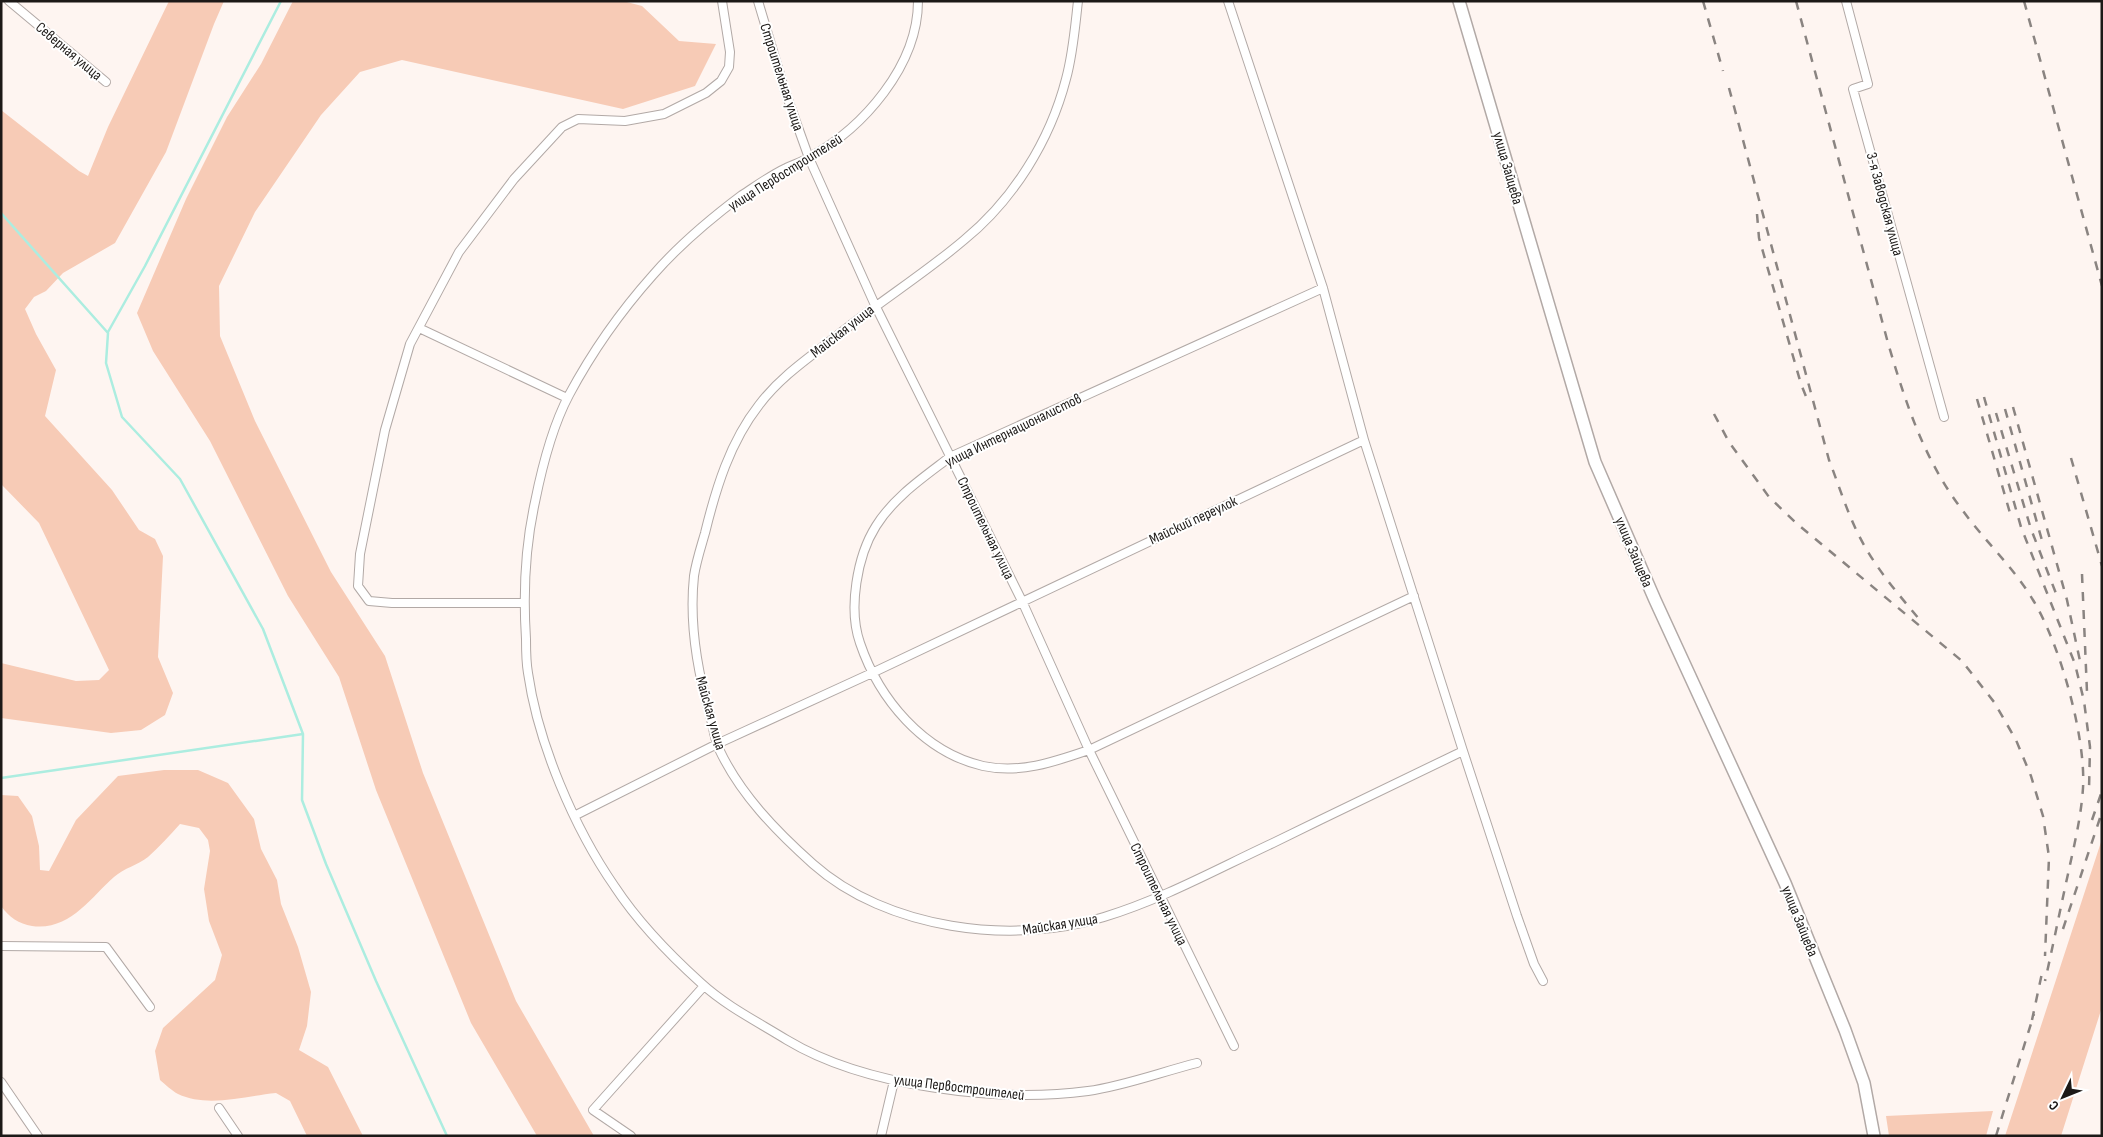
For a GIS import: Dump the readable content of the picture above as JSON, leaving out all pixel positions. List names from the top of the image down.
{
  "streets": {
    "street": [
      "Северная улица",
      "Строительная улица",
      "улица Зайцева",
      "улица Первостроителей",
      "3-я Заводская улица",
      "Майская улица",
      "улица Интернационалистов",
      "Майский переулок"
    ]
  },
  "crossings": [
    ["Строительная улица", "улица Первостроителей"],
    ["Строительная улица", "Майская улица"],
    ["Строительная улица", "улица Интернационалистов"],
    ["Строительная улица", "Майский переулок"],
    ["улица Первостроителей", "Майский переулок"],
    ["Майская улица", "Майский переулок"],
    ["улица Интернационалистов", "Майский переулок"]
  ],
  "north": "bottom left"
}
